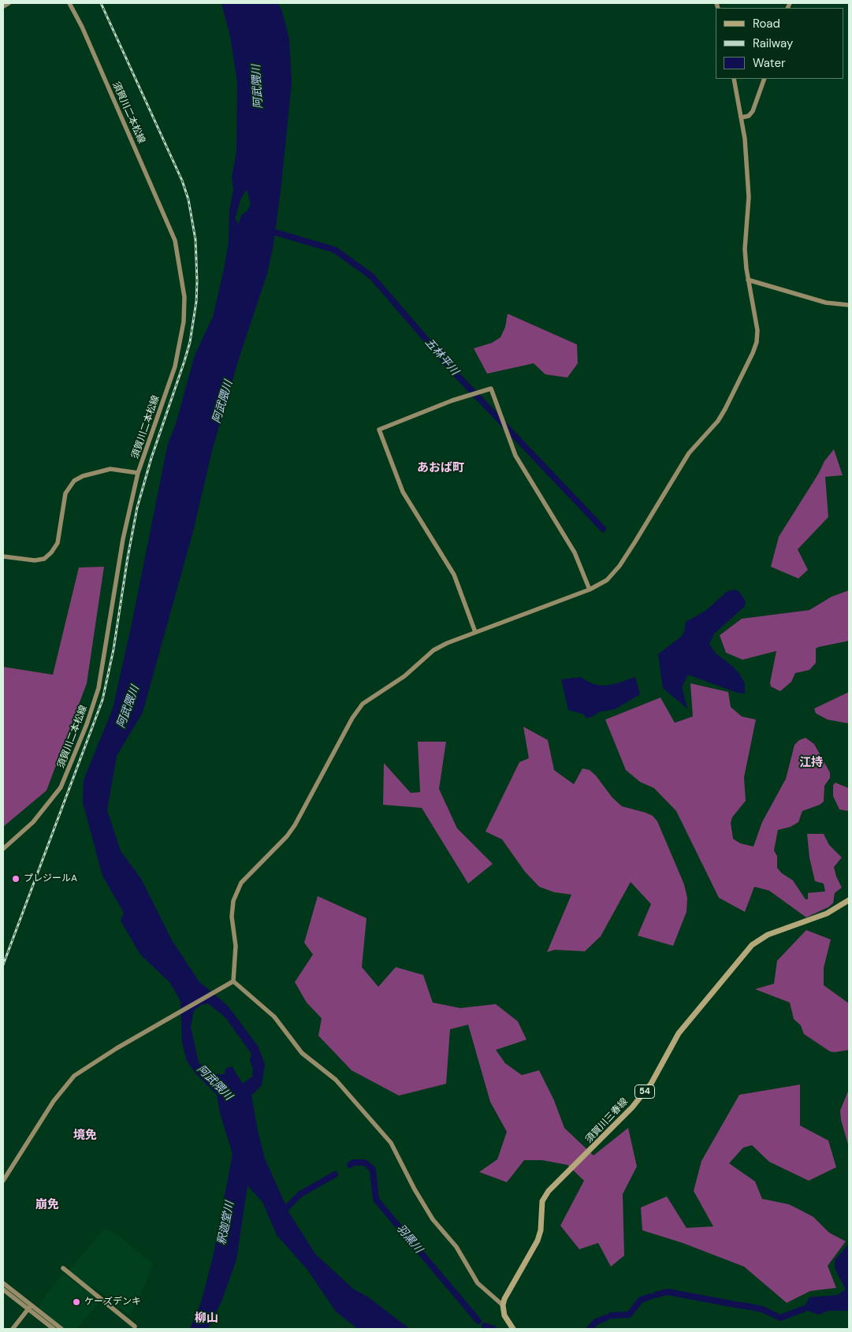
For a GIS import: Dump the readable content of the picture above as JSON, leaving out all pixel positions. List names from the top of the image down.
{
  "streets": {
    "main road": ["54", "須賀川三春線"],
    "street": ["須賀川二本松線"]
  },
  "districts": [
    "あおば町",
    "江持",
    "境免",
    "崩免",
    "柳山"
  ],
  "water": [
    "阿武隈川",
    "五林平川",
    "釈迦堂川",
    "羽黒川"
  ],
  "places": ["プレジールA", "ケーズデンキ"],
  "legend": ["Road", "Railway", "Water"]
}
